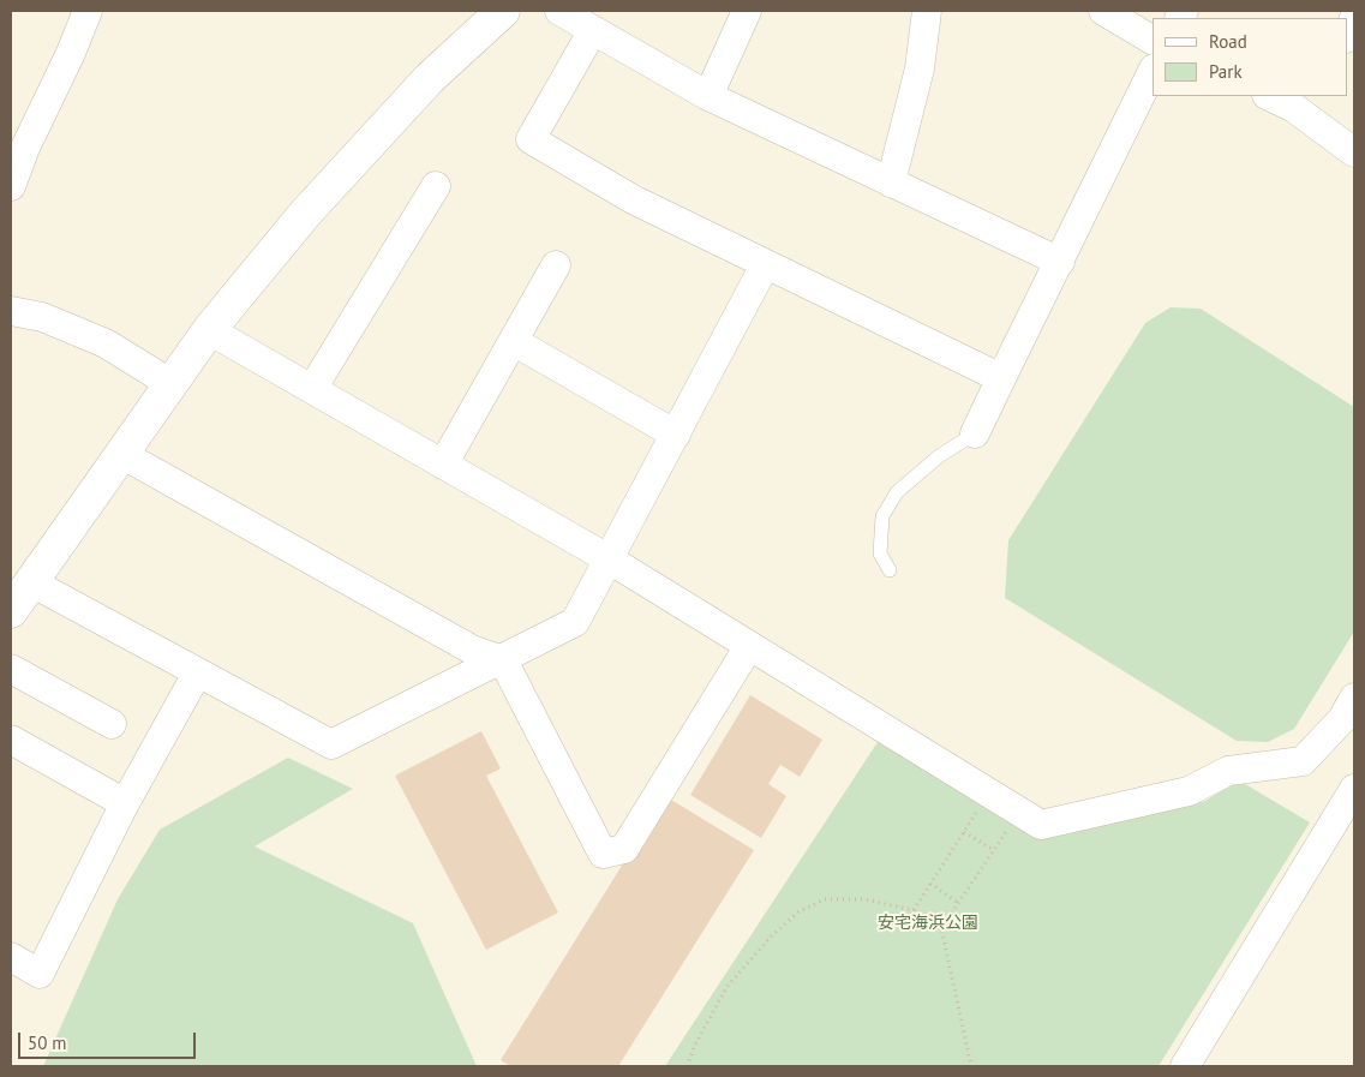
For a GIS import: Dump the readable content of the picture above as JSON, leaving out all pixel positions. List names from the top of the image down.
{
  "parks": ["安宅海浜公園"],
  "legend": ["Road", "Park"],
  "scale_bar": "50 m"
}
